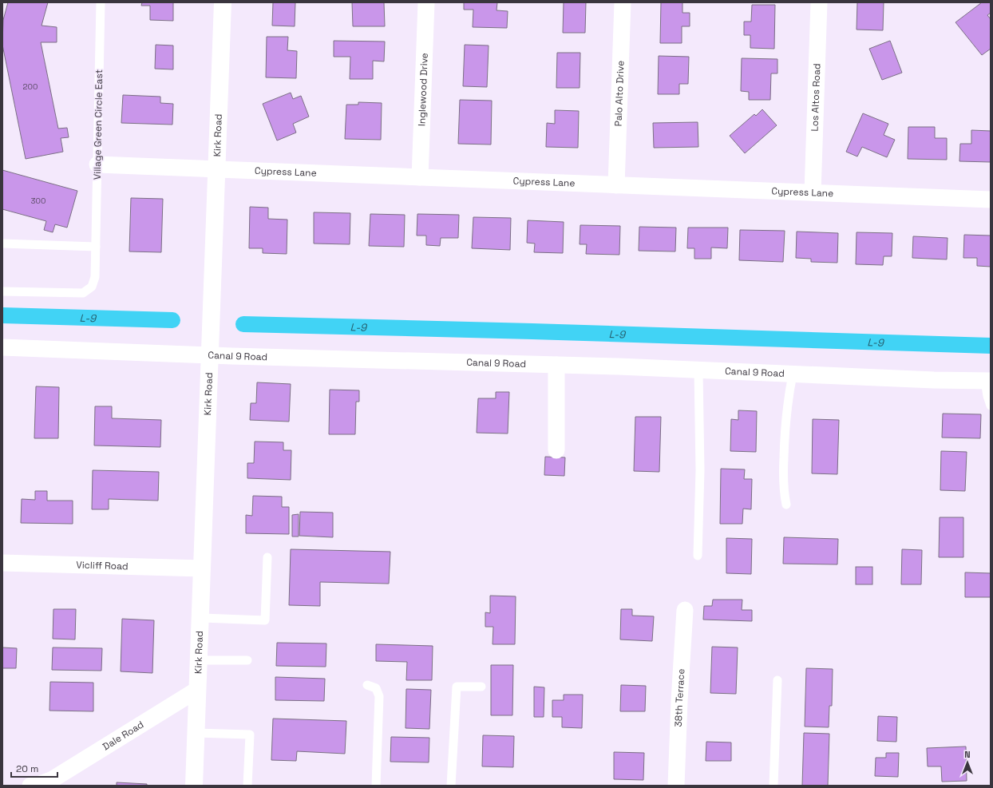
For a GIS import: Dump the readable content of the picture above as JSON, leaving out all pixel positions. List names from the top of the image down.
{
  "streets": {
    "street": [
      "Inglewood Drive",
      "Palo Alto Drive",
      "Los Altos Road",
      "Kirk Road",
      "Cypress Lane",
      "Canal 9 Road",
      "Vicliff Road",
      "38th Terrace",
      "Dale Road"
    ],
    "lane": ["Village Green Circle East"]
  },
  "crossings": [
    ["Inglewood Drive", "Cypress Lane"],
    ["Palo Alto Drive", "Cypress Lane"],
    ["Los Altos Road", "Cypress Lane"],
    ["Village Green Circle East", "Cypress Lane"],
    ["Kirk Road", "Cypress Lane"],
    ["Kirk Road", "Canal 9 Road"],
    ["Kirk Road", "Vicliff Road"],
    ["Kirk Road", "Dale Road"]
  ],
  "water": ["L-9"],
  "house_numbers": ["200", "300"],
  "scale_bar": "20 m",
  "north": "top"
}
